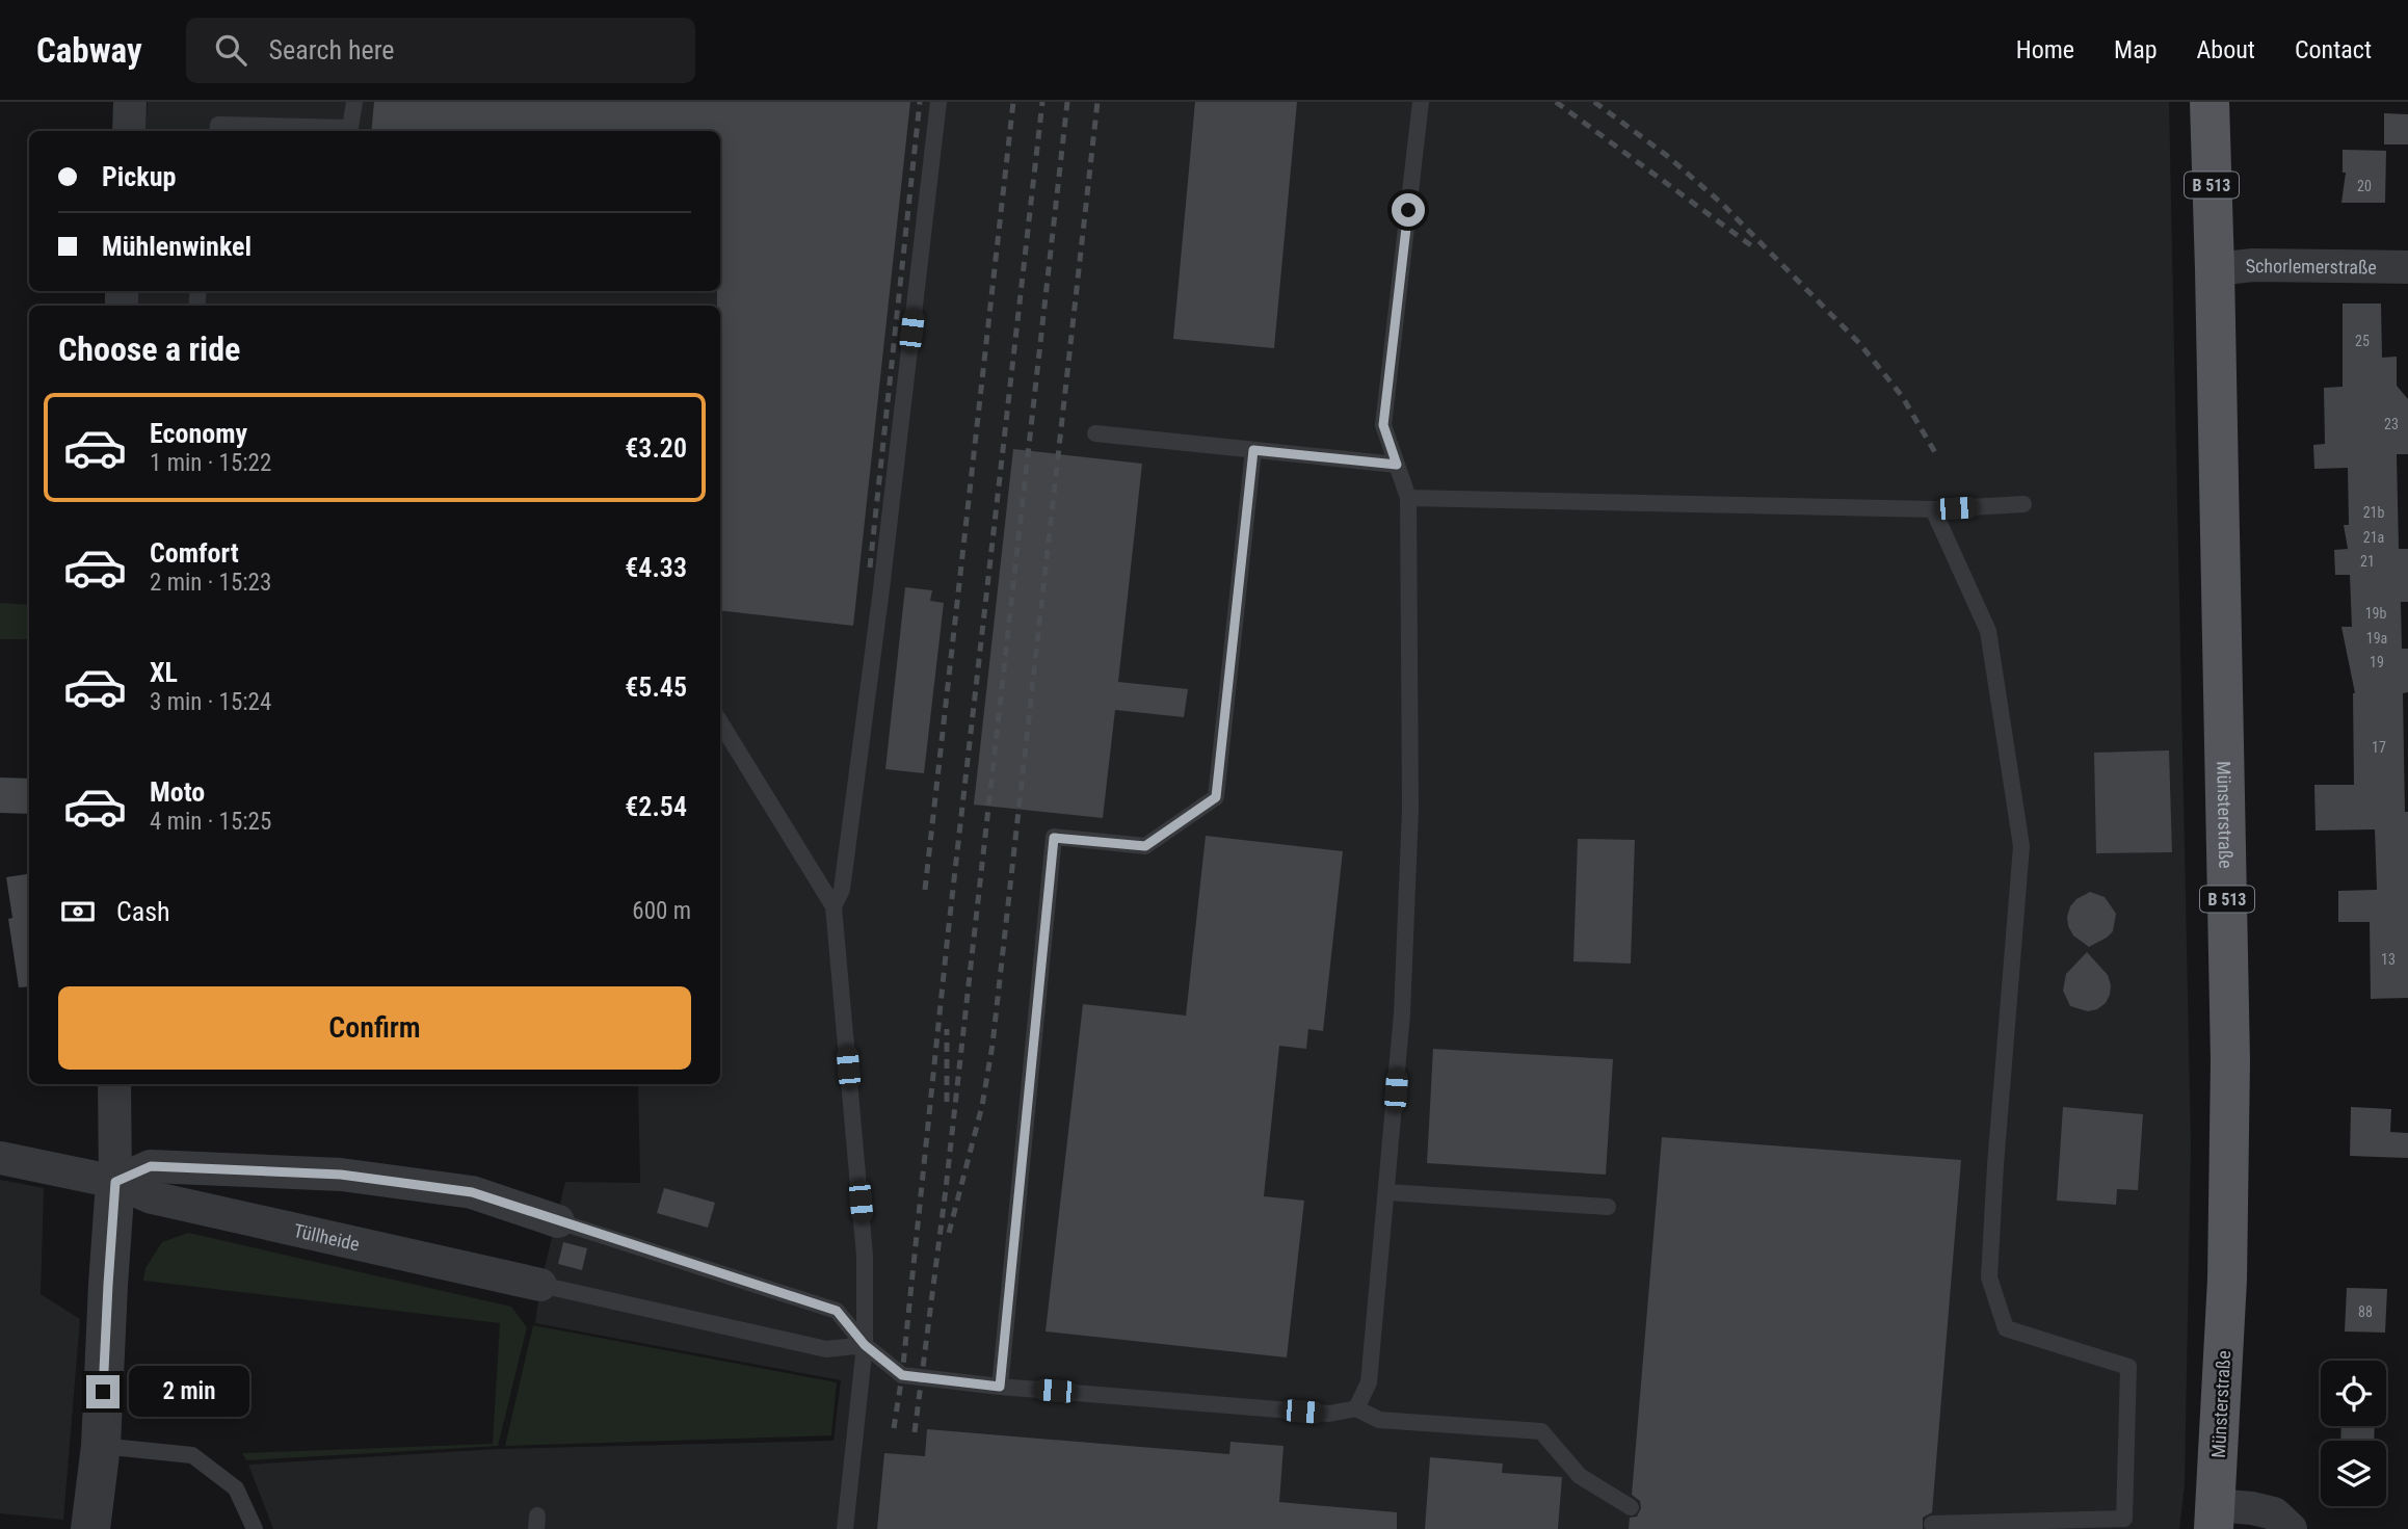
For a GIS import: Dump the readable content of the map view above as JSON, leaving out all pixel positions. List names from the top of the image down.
{
  "streets": {
    "main road": ["B 513", "Münsterstraße"],
    "street": ["Schorlemerstraße", "Tüllheide"]
  },
  "crossings": [
    ["Schorlemerstraße", "Münsterstraße"]
  ],
  "house_numbers": [
    "20",
    "25",
    "23",
    "21b",
    "21a",
    "21",
    "19b",
    "19a",
    "19",
    "17",
    "13",
    "88"
  ],
  "page": {
    "header": "Cabway",
    "search": "Search here",
    "nav": [
      "Home",
      "Map",
      "About",
      "Contact"
    ],
    "banner": ["Pickup", "Mühlenwinkel"],
    "heading": "Choose a ride",
    "list": [
      {
        "name": "Economy",
        "note": "1 min · 15:22",
        "value": "€3.20"
      },
      {
        "name": "Comfort",
        "note": "2 min · 15:23",
        "value": "€4.33"
      },
      {
        "name": "XL",
        "note": "3 min · 15:24",
        "value": "€5.45"
      },
      {
        "name": "Moto",
        "note": "4 min · 15:25",
        "value": "€2.54"
      }
    ],
    "pay": ["Cash", "600 m"],
    "buttons": "Confirm",
    "bubble": "2 min"
  }
}
